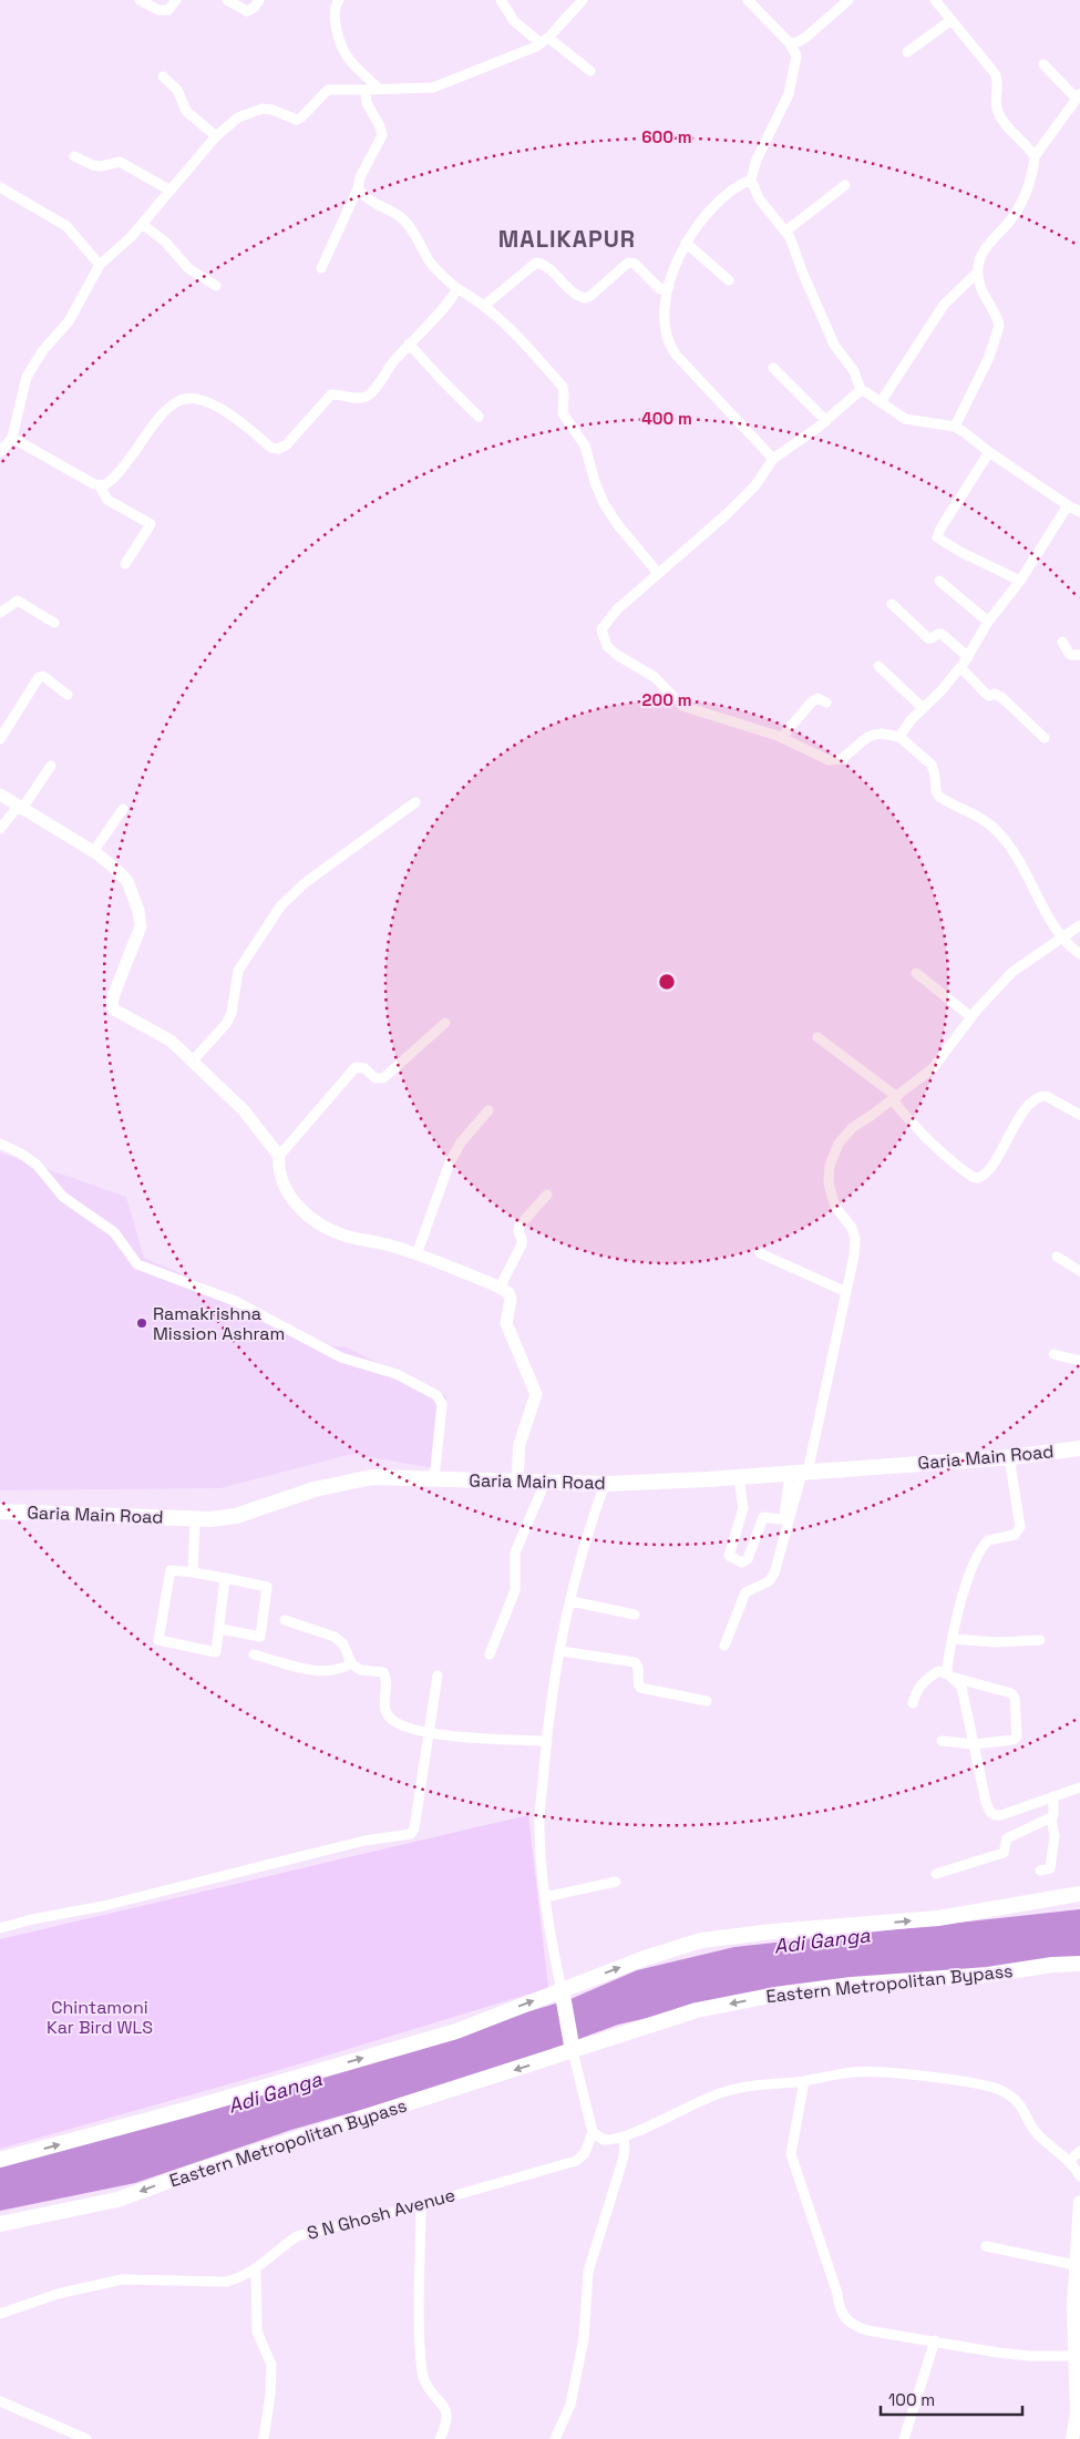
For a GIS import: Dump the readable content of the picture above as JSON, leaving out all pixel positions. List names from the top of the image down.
{
  "streets": {
    "main road": ["Garia Main Road", "Eastern Metropolitan Bypass"],
    "street": ["S N Ghosh Avenue"]
  },
  "districts": ["MALIKAPUR"],
  "water": ["Adi Ganga"],
  "parks": ["Chintamoni Kar Bird WLS"],
  "places": ["Ramakrishna Mission Ashram"],
  "scale_bar": "100 m",
  "rings": ["600 m", "400 m", "200 m"]
}
